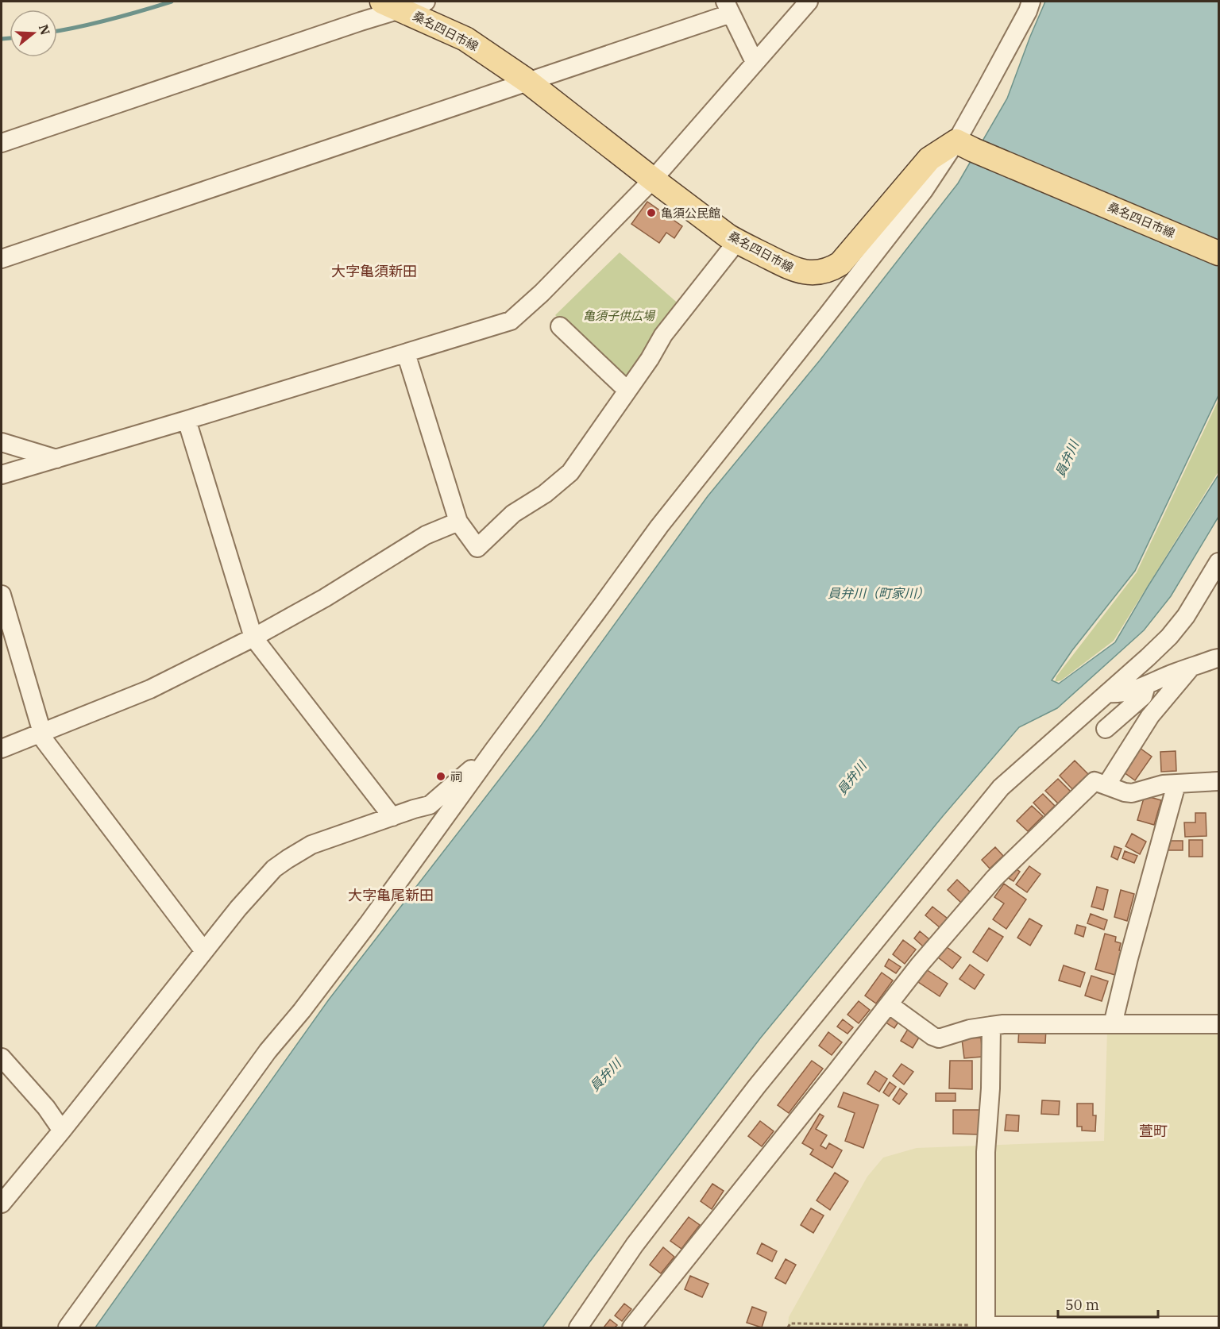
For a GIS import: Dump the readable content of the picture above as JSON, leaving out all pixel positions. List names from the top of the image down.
{
  "streets": {
    "main road": ["桑名四日市線"]
  },
  "districts": ["大字亀須新田", "大字亀尾新田", "萱町"],
  "water": ["員弁川", "員弁川（町家川）"],
  "parks": ["亀須子供広場"],
  "places": ["亀須公民館", "祠"],
  "scale_bar": "50 m",
  "north": "right"
}
